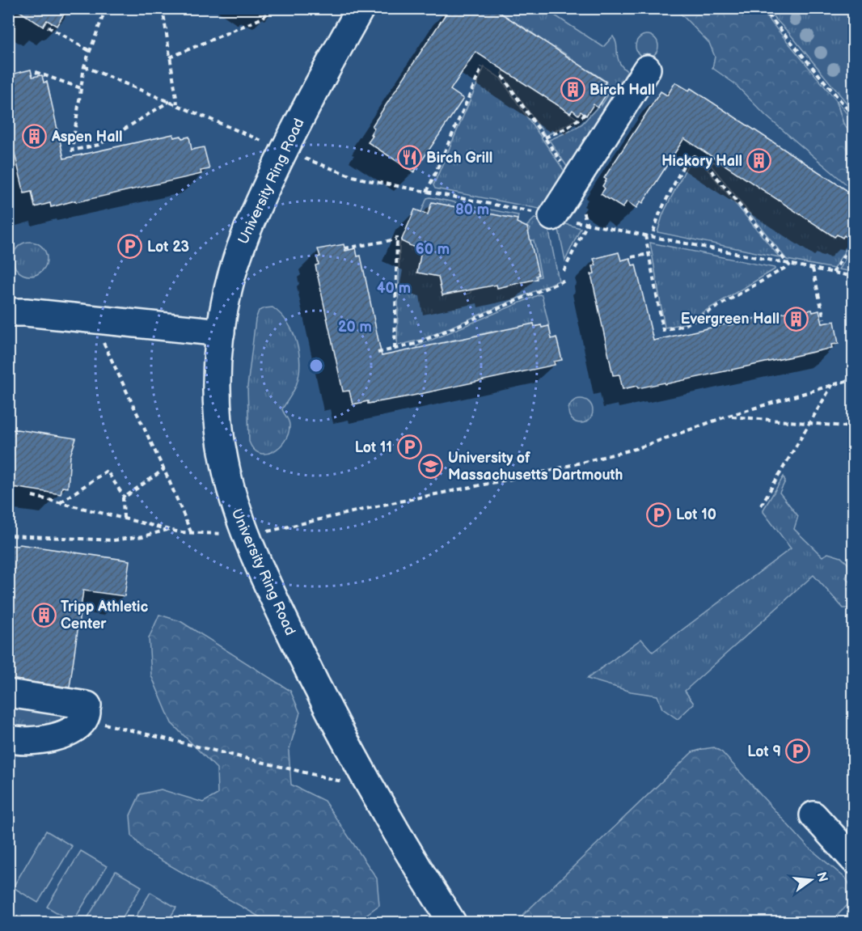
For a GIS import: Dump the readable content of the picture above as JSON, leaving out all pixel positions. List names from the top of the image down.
{
  "streets": {
    "street": ["University Ring Road"]
  },
  "places": {
    "building": [
      "Birch Hall",
      "Aspen Hall",
      "Hickory Hall",
      "Evergreen Hall",
      "Tripp Athletic Center"
    ],
    "restaurant": ["Birch Grill"],
    "parking": [
      "Lot 23",
      "Lot 11",
      "Lot 10",
      "Lot 9"
    ],
    "school or university": ["University of Massachusetts Dartmouth"]
  },
  "north": "right",
  "rings": [
    "80 m",
    "60 m",
    "40 m",
    "20 m"
  ]
}
